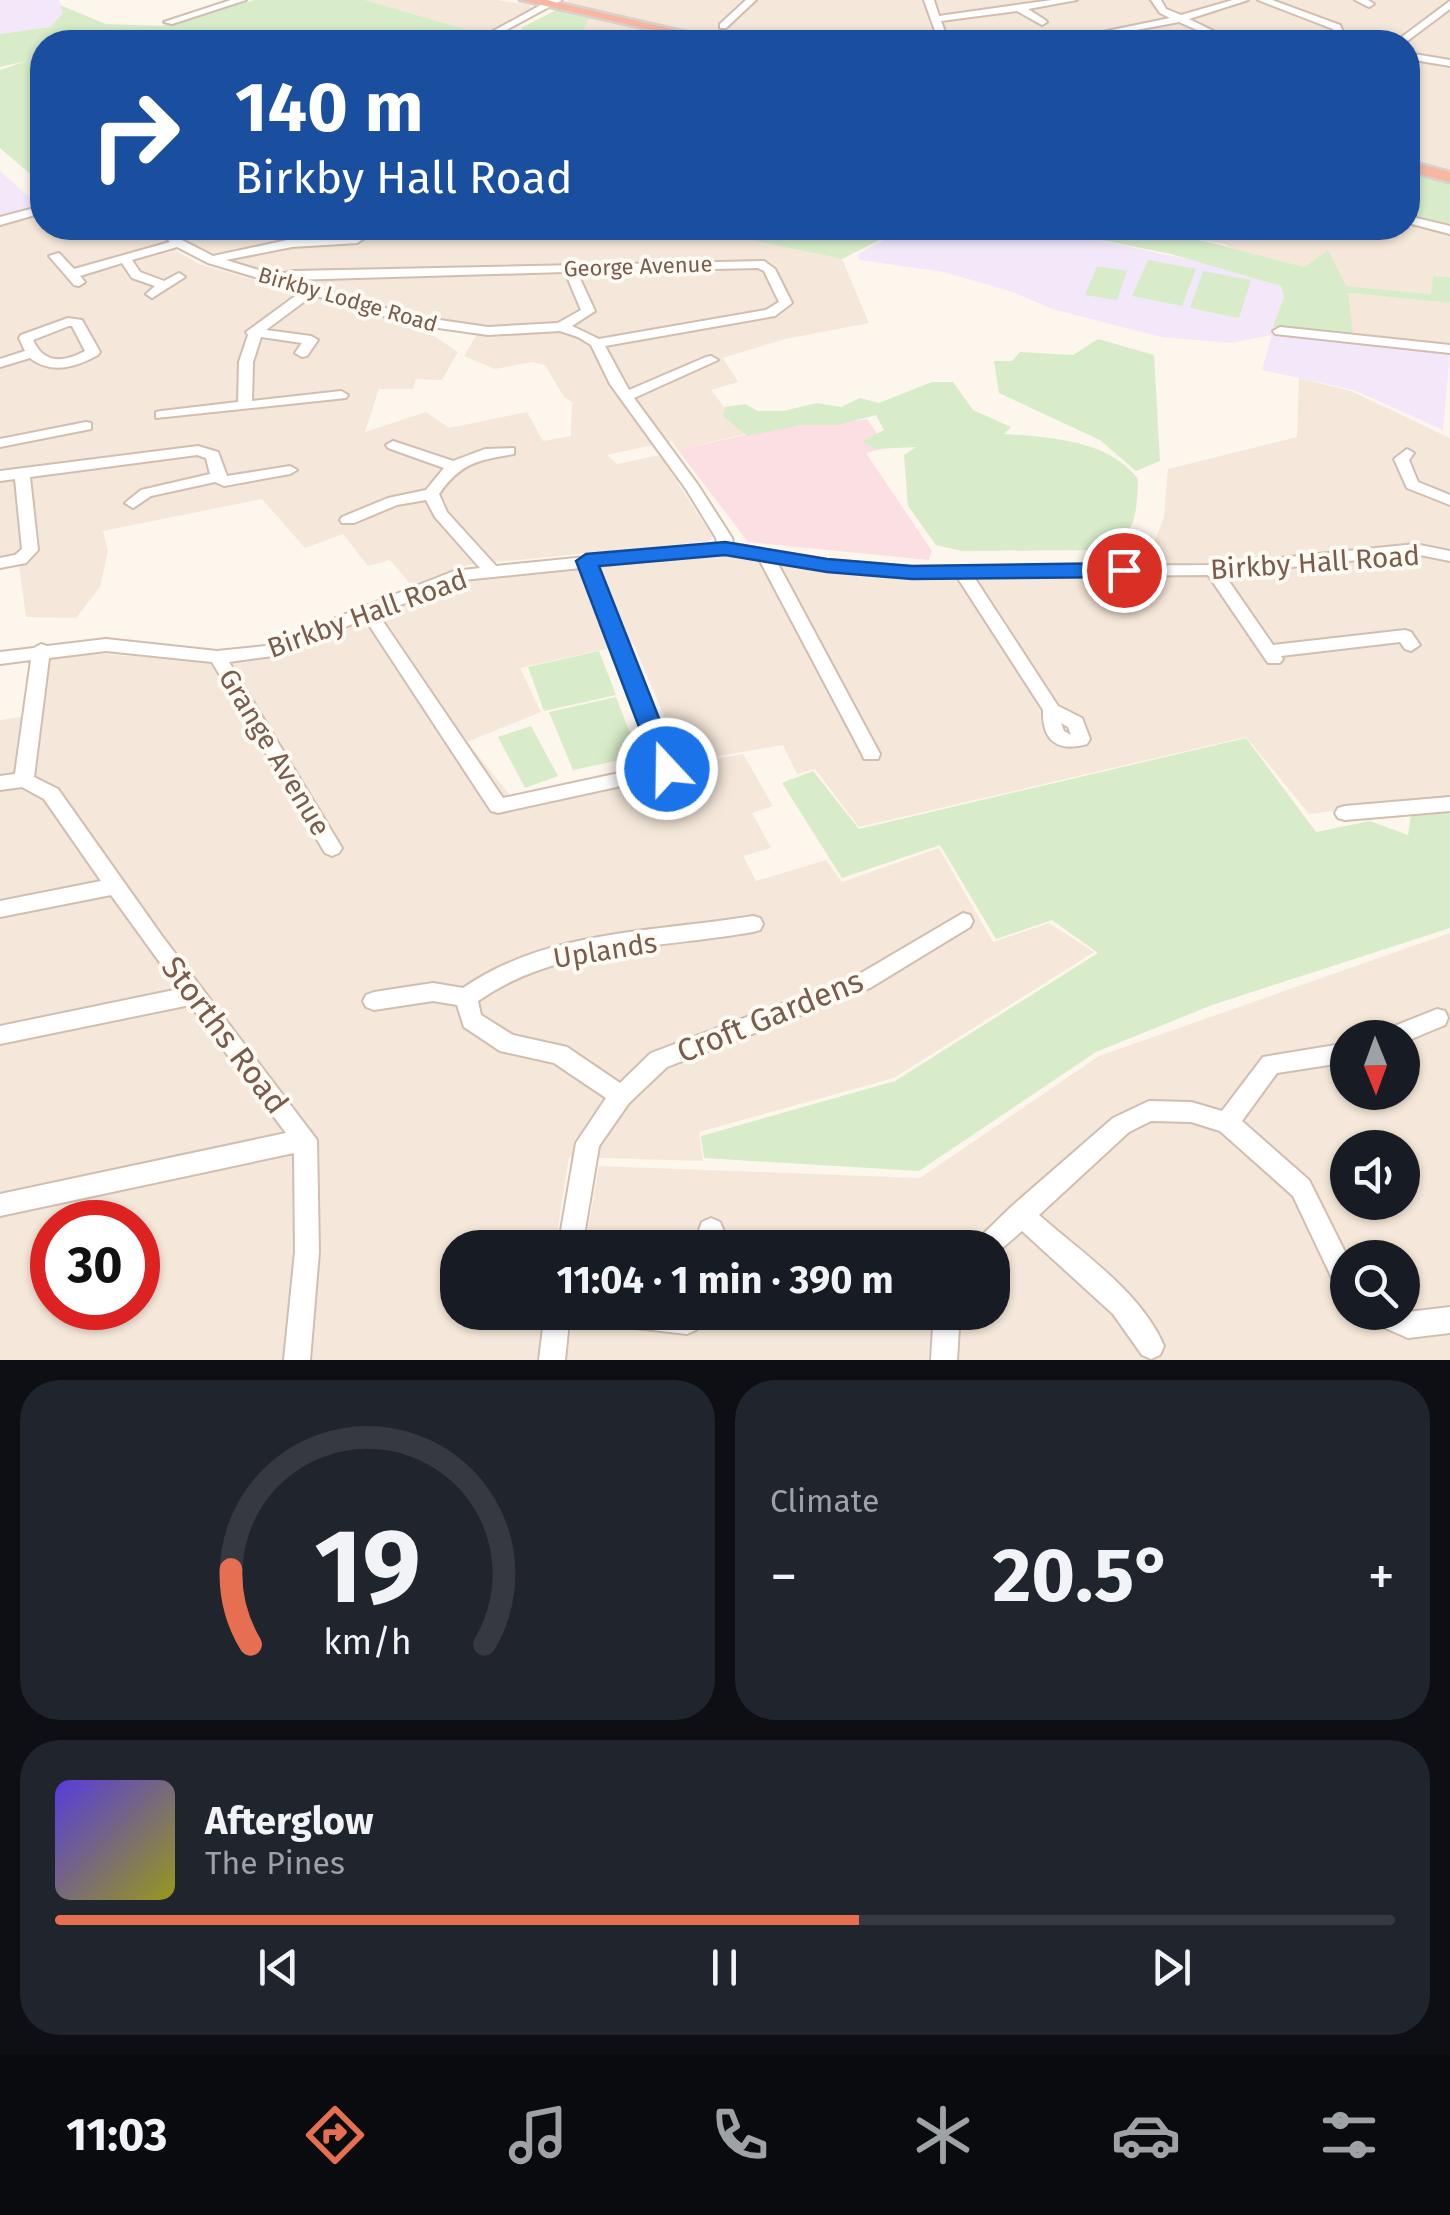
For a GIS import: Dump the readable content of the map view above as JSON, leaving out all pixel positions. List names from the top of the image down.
{
  "streets": {
    "street": [
      "George Avenue",
      "Birkby Lodge Road",
      "Birkby Hall Road",
      "Grange Avenue",
      "Uplands",
      "Croft Gardens",
      "Storths Road"
    ]
  },
  "crossings": [
    ["George Avenue", "Birkby Lodge Road"],
    ["Birkby Hall Road", "Grange Avenue"]
  ],
  "north": "bottom",
  "page": {
    "turn": ["140 m", "Birkby Hall Road"],
    "limit": "30",
    "trip": "11:04 · 1 min · 390 m",
    "tile": "Climate",
    "heat": ["−", "20.5°", "+"],
    "song": ["Afterglow", "The Pines"],
    "tabs": "11:03",
    "gauge": ["19", "km/h"]
  }
}
